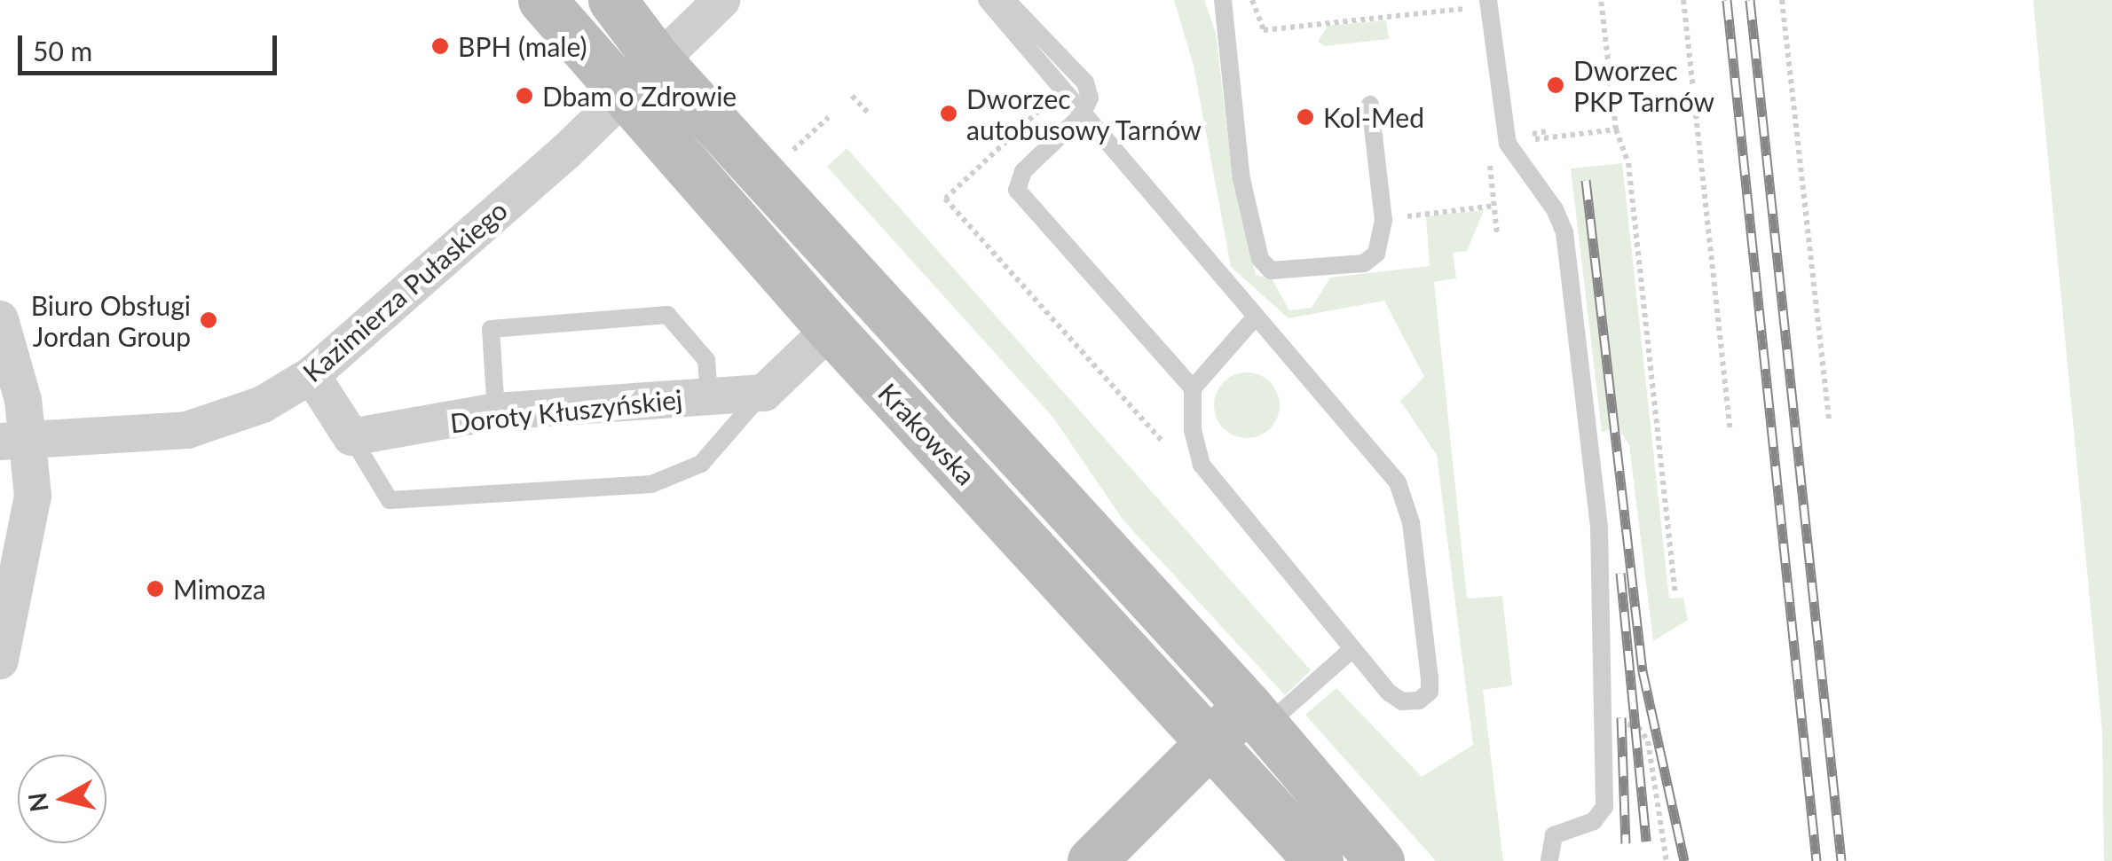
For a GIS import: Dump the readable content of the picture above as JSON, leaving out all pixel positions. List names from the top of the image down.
{
  "streets": {
    "street": ["Kazimierza Pułaskiego", "Doroty Kłuszyńskiej", "Krakowska"]
  },
  "crossings": [
    ["Kazimierza Pułaskiego", "Krakowska"]
  ],
  "places": [
    "BPH (male)",
    "Dworzec PKP Tarnów",
    "Dbam o Zdrowie",
    "Dworzec autobusowy Tarnów",
    "Kol-Med",
    "Biuro Obsługi Jordan Group",
    "Mimoza"
  ],
  "scale_bar": "50 m",
  "north": "left"
}
